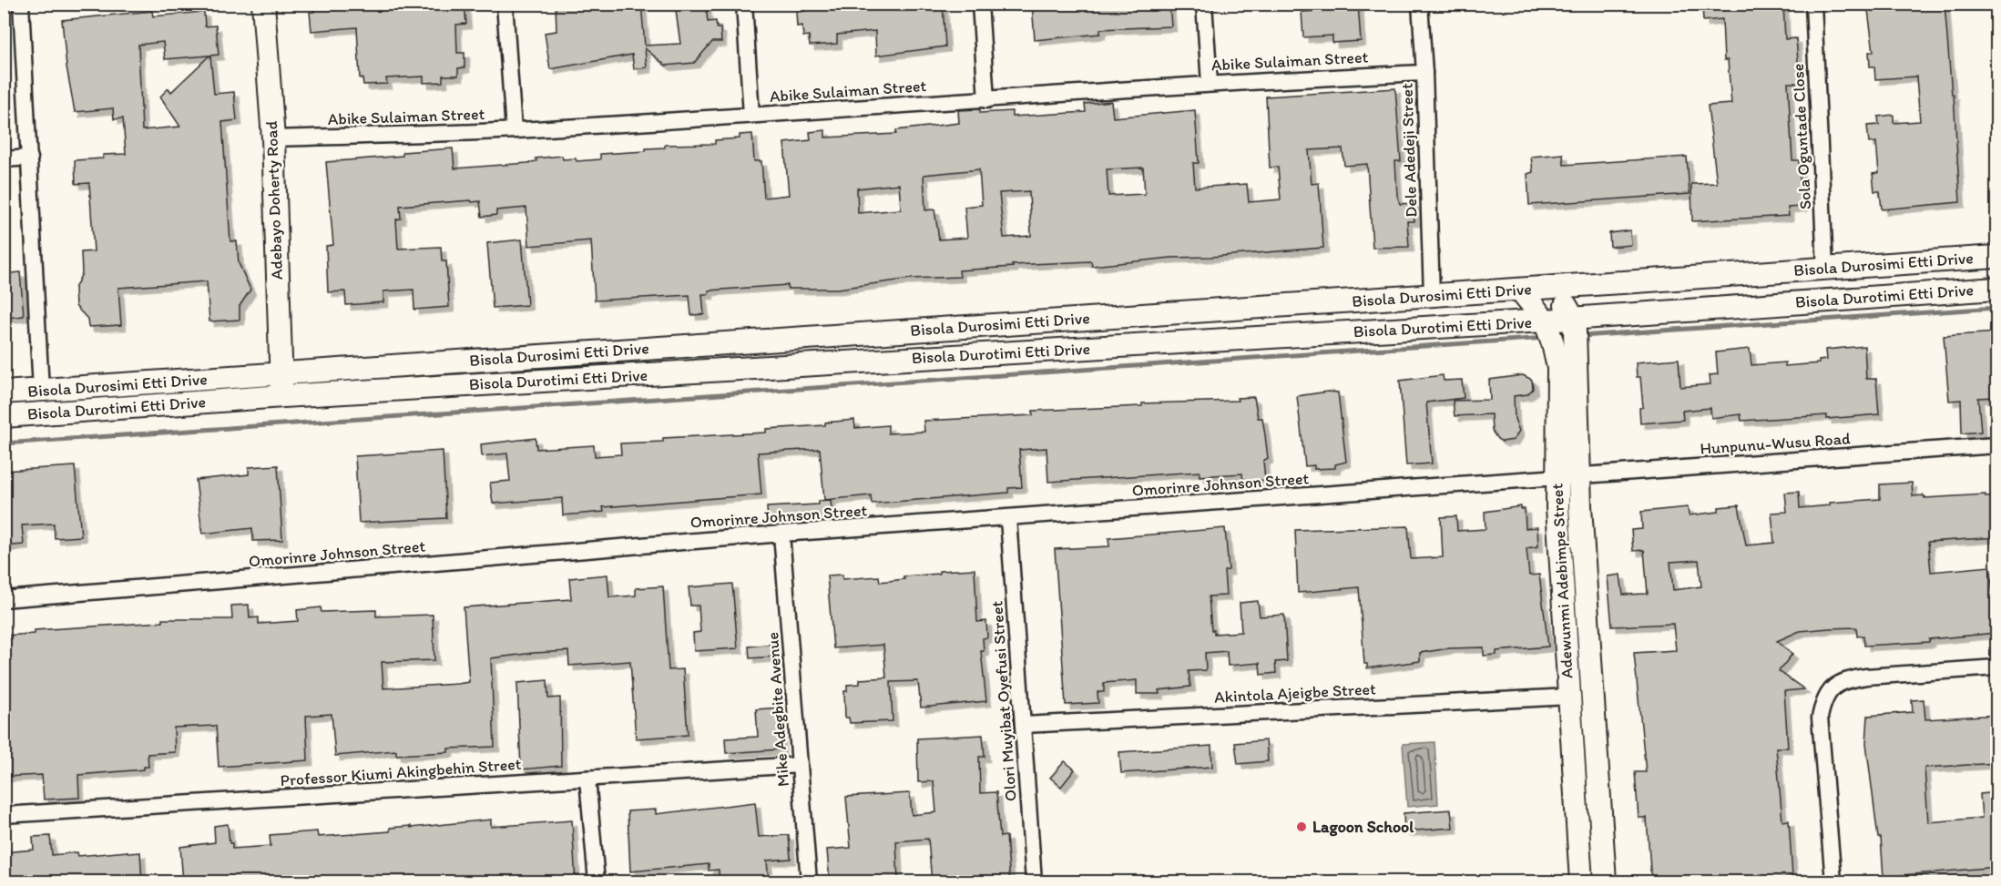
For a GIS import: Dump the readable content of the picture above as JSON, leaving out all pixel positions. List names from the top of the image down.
{
  "streets": {
    "main road": [
      "Adebayo Doherty Road",
      "Bisola Durosimi Etti Drive",
      "Bisola Durotimi Etti Drive",
      "Adewunmi Adebimpe Street"
    ],
    "street": [
      "Abike Sulaiman Street",
      "Sola Oguntade Close",
      "Dele Adedeji Street",
      "Hunpunu-Wusu Road",
      "Omorinre Johnson Street",
      "Akintola Ajeigbe Street",
      "Olori Muyibat Oyefusi Street",
      "Mike Adegbite Avenue",
      "Professor Kiumi Akingbehin Street"
    ]
  },
  "crossings": [
    ["Abike Sulaiman Street", "Dele Adedeji Street"],
    ["Abike Sulaiman Street", "Adebayo Doherty Road"],
    ["Sola Oguntade Close", "Bisola Durosimi Etti Drive"],
    ["Dele Adedeji Street", "Bisola Durosimi Etti Drive"],
    ["Adebayo Doherty Road", "Bisola Durosimi Etti Drive"],
    ["Adebayo Doherty Road", "Bisola Durotimi Etti Drive"],
    ["Bisola Durosimi Etti Drive", "Adewunmi Adebimpe Street"],
    ["Bisola Durotimi Etti Drive", "Adewunmi Adebimpe Street"],
    ["Hunpunu-Wusu Road", "Omorinre Johnson Street"],
    ["Hunpunu-Wusu Road", "Adewunmi Adebimpe Street"],
    ["Omorinre Johnson Street", "Adewunmi Adebimpe Street"],
    ["Omorinre Johnson Street", "Olori Muyibat Oyefusi Street"],
    ["Omorinre Johnson Street", "Mike Adegbite Avenue"],
    ["Adewunmi Adebimpe Street", "Akintola Ajeigbe Street"],
    ["Akintola Ajeigbe Street", "Olori Muyibat Oyefusi Street"],
    ["Mike Adegbite Avenue", "Professor Kiumi Akingbehin Street"]
  ],
  "places": ["Lagoon School"]
}
